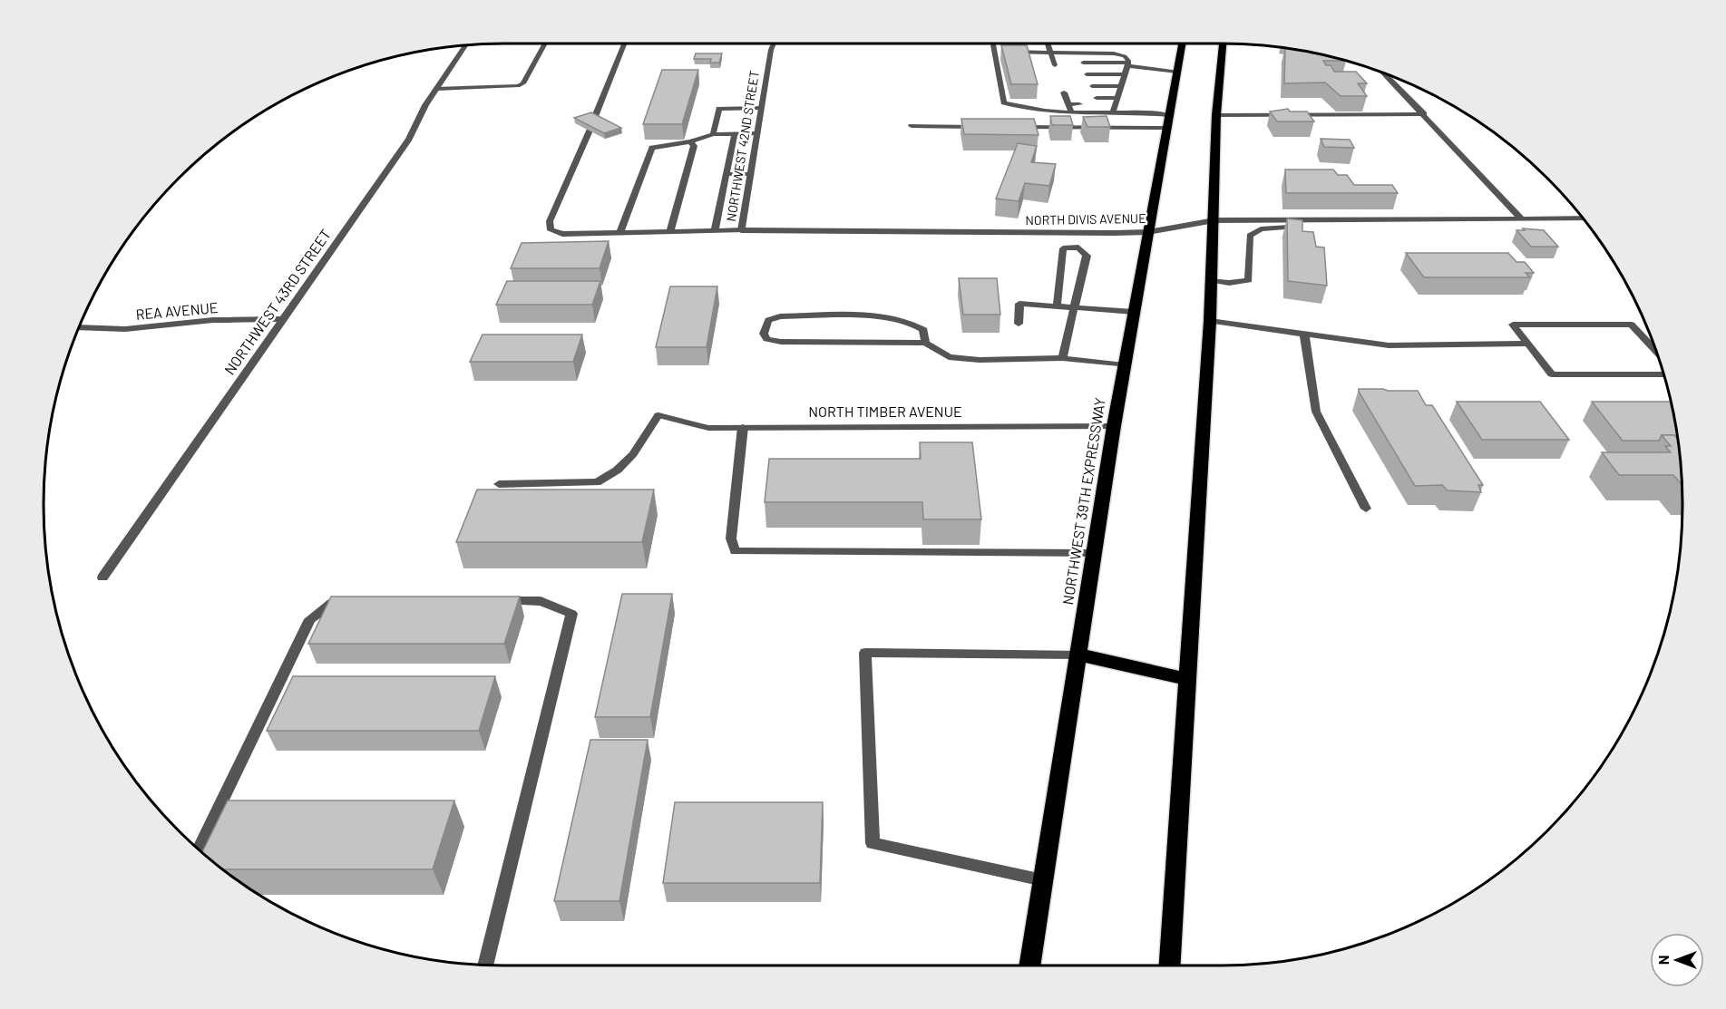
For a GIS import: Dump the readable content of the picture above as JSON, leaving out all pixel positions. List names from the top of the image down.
{
  "streets": {
    "highway": ["NORTHWEST 39TH EXPRESSWAY"],
    "street": [
      "NORTHWEST 42ND STREET",
      "NORTH DIVIS AVENUE",
      "NORTHWEST 43RD STREET",
      "REA AVENUE",
      "NORTH TIMBER AVENUE"
    ]
  },
  "crossings": [
    ["NORTHWEST 42ND STREET", "NORTH DIVIS AVENUE"],
    ["NORTH DIVIS AVENUE", "NORTHWEST 39TH EXPRESSWAY"],
    ["NORTHWEST 43RD STREET", "REA AVENUE"],
    ["NORTH TIMBER AVENUE", "NORTHWEST 39TH EXPRESSWAY"]
  ],
  "north": "left"
}
